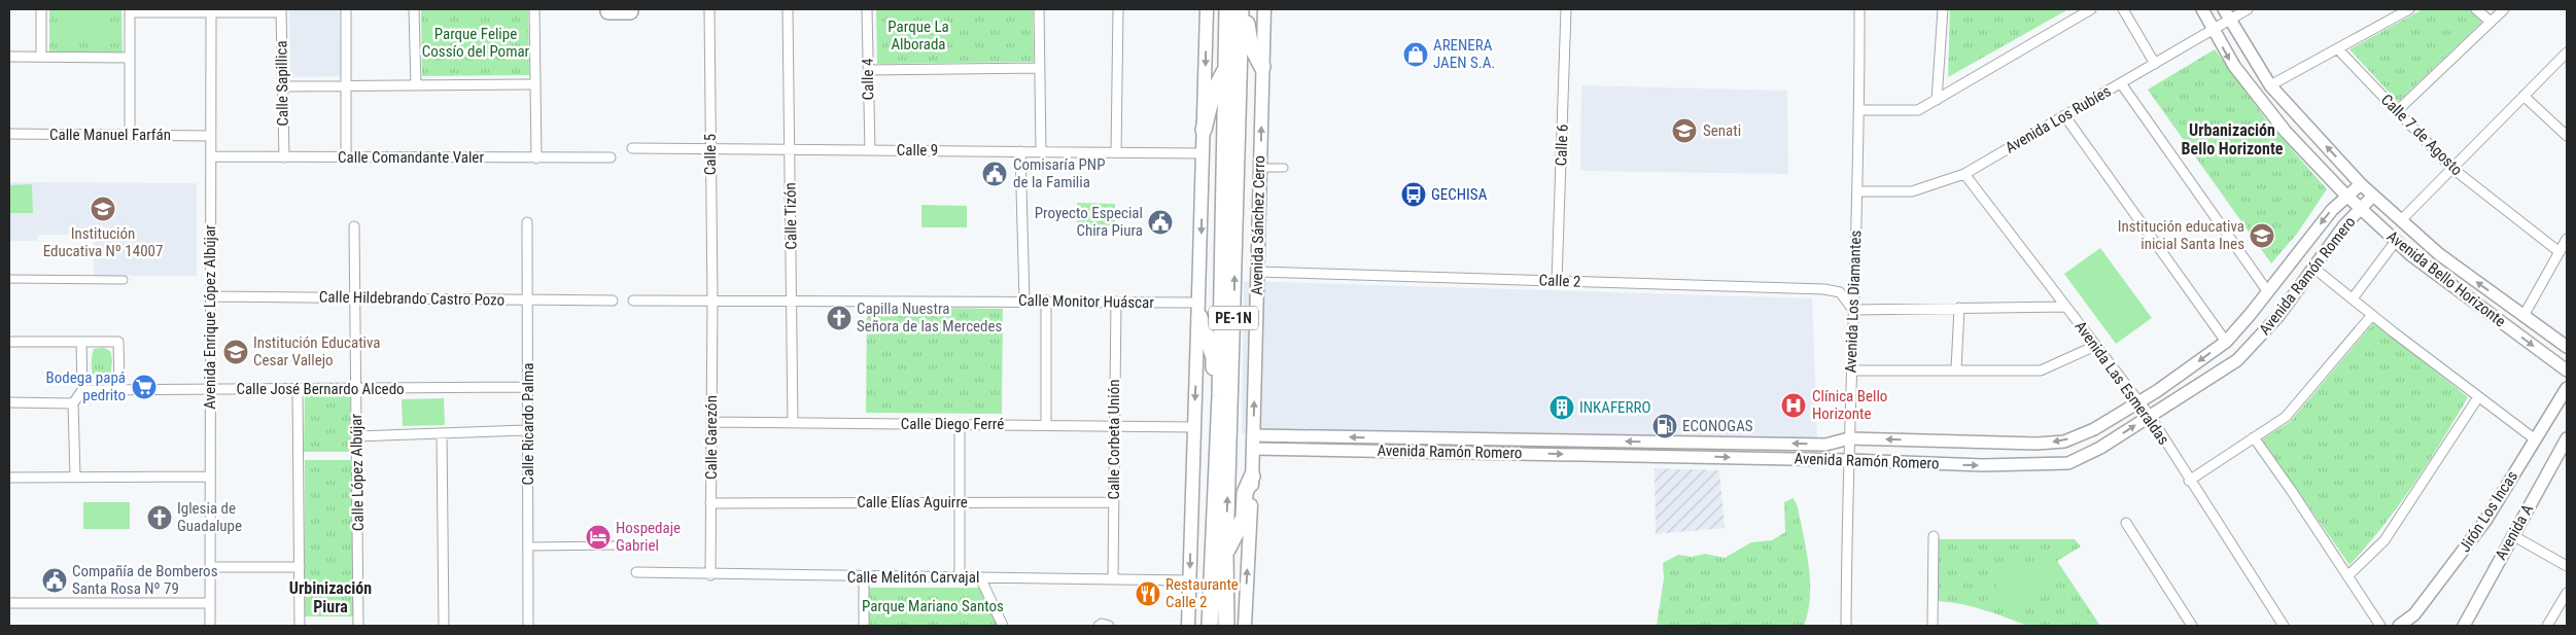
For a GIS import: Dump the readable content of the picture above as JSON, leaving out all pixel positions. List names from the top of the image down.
{
  "streets": {
    "main road": ["Avenida Sánchez Cerro", "PE-1N"],
    "street": [
      "Calle 4",
      "Calle Sapillica",
      "Avenida Los Rubíes",
      "Calle Manuel Farfán",
      "Calle 7 de Agosto",
      "Calle 6",
      "Calle 9",
      "Calle 5",
      "Calle Comandante Valer",
      "Calle Tizón",
      "Avenida Ramón Romero",
      "Avenida Bello Horizonte",
      "Calle 2",
      "Calle Hildebrando Castro Pozo",
      "Calle Monitor Huáscar",
      "Avenida Los Diamantes",
      "Avenida Enrique López Albújar",
      "Avenida Las Esmeraldas",
      "Calle José Bernardo Alcedo",
      "Calle Ricardo Palma",
      "Calle Diego Ferré",
      "Calle Garezón",
      "Calle Corbeta Unión",
      "Calle López Albújar",
      "Calle Elías Aguirre",
      "Jirón Los Incas",
      "Avenida A",
      "Calle Melitón Carvajal"
    ]
  },
  "crossings": [
    ["Calle 4", "Calle 9"],
    ["Calle Sapillica", "Calle Comandante Valer"],
    ["Avenida Los Rubíes", "Avenida Bello Horizonte"],
    ["Avenida Los Rubíes", "Avenida Los Diamantes"],
    ["Avenida Los Rubíes", "Avenida Las Esmeraldas"],
    ["Calle Manuel Farfán", "Avenida Enrique López Albújar"],
    ["Calle 6", "Calle 2"],
    ["Calle 9", "Calle 5"],
    ["Calle 9", "Calle Tizón"],
    ["Calle 5", "Calle Monitor Huáscar"],
    ["Calle 5", "Calle Garezón"],
    ["Calle Comandante Valer", "Avenida Enrique López Albújar"],
    ["Calle Tizón", "Calle Monitor Huáscar"],
    ["Calle Tizón", "Calle Diego Ferré"],
    ["Avenida Sánchez Cerro", "Avenida Ramón Romero"],
    ["Avenida Sánchez Cerro", "Calle 2"],
    ["Avenida Ramón Romero", "Avenida Bello Horizonte"],
    ["Avenida Ramón Romero", "Avenida Los Diamantes"],
    ["Avenida Ramón Romero", "Avenida Las Esmeraldas"],
    ["Calle 2", "Avenida Los Diamantes"],
    ["Calle Hildebrando Castro Pozo", "Avenida Enrique López Albújar"],
    ["Calle Hildebrando Castro Pozo", "Calle Ricardo Palma"],
    ["Calle Hildebrando Castro Pozo", "Calle López Albújar"],
    ["Calle Monitor Huáscar", "Calle Garezón"],
    ["Calle Monitor Huáscar", "Calle Corbeta Unión"],
    ["Avenida Enrique López Albújar", "Calle José Bernardo Alcedo"],
    ["Calle José Bernardo Alcedo", "Calle Ricardo Palma"],
    ["Calle José Bernardo Alcedo", "Calle López Albújar"],
    ["Calle Diego Ferré", "Calle Garezón"],
    ["Calle Diego Ferré", "Calle Corbeta Unión"],
    ["Calle Garezón", "Calle Elías Aguirre"],
    ["Calle Garezón", "Calle Melitón Carvajal"],
    ["Calle Corbeta Unión", "Calle Elías Aguirre"],
    ["Calle Corbeta Unión", "Calle Melitón Carvajal"]
  ],
  "districts": ["Urbanización Bello Horizonte", "Urbinización Piura"],
  "parks": ["Parque La Alborada", "Parque Felipe Cossío del Pomar", "Parque Mariano Santos"],
  "places": {
    "shop": ["ARENERA JAEN S.A."],
    "school or university": [
      "Senati",
      "Institución Educativa Nº 14007",
      "Institución educativa inicial Santa Ines",
      "Institución Educativa Cesar Vallejo"
    ],
    "public building": ["Comisaría PNP de la Familia", "Proyecto Especial Chira Piura", "Compañía de Bomberos Santa Rosa Nº 79"],
    "bus stop": ["GECHISA"],
    "church": ["Capilla Nuestra Señora de las Mercedes", "Iglesia de Guadalupe"],
    "supermarket": ["Bodega papá pedrito"],
    "hospital": ["Clínica Bello Horizonte"],
    "building": ["INKAFERRO"],
    "fuel station": ["ECONOGAS"],
    "hotel": ["Hospedaje Gabriel"],
    "restaurant": ["Restaurante Calle 2"]
  }
}
